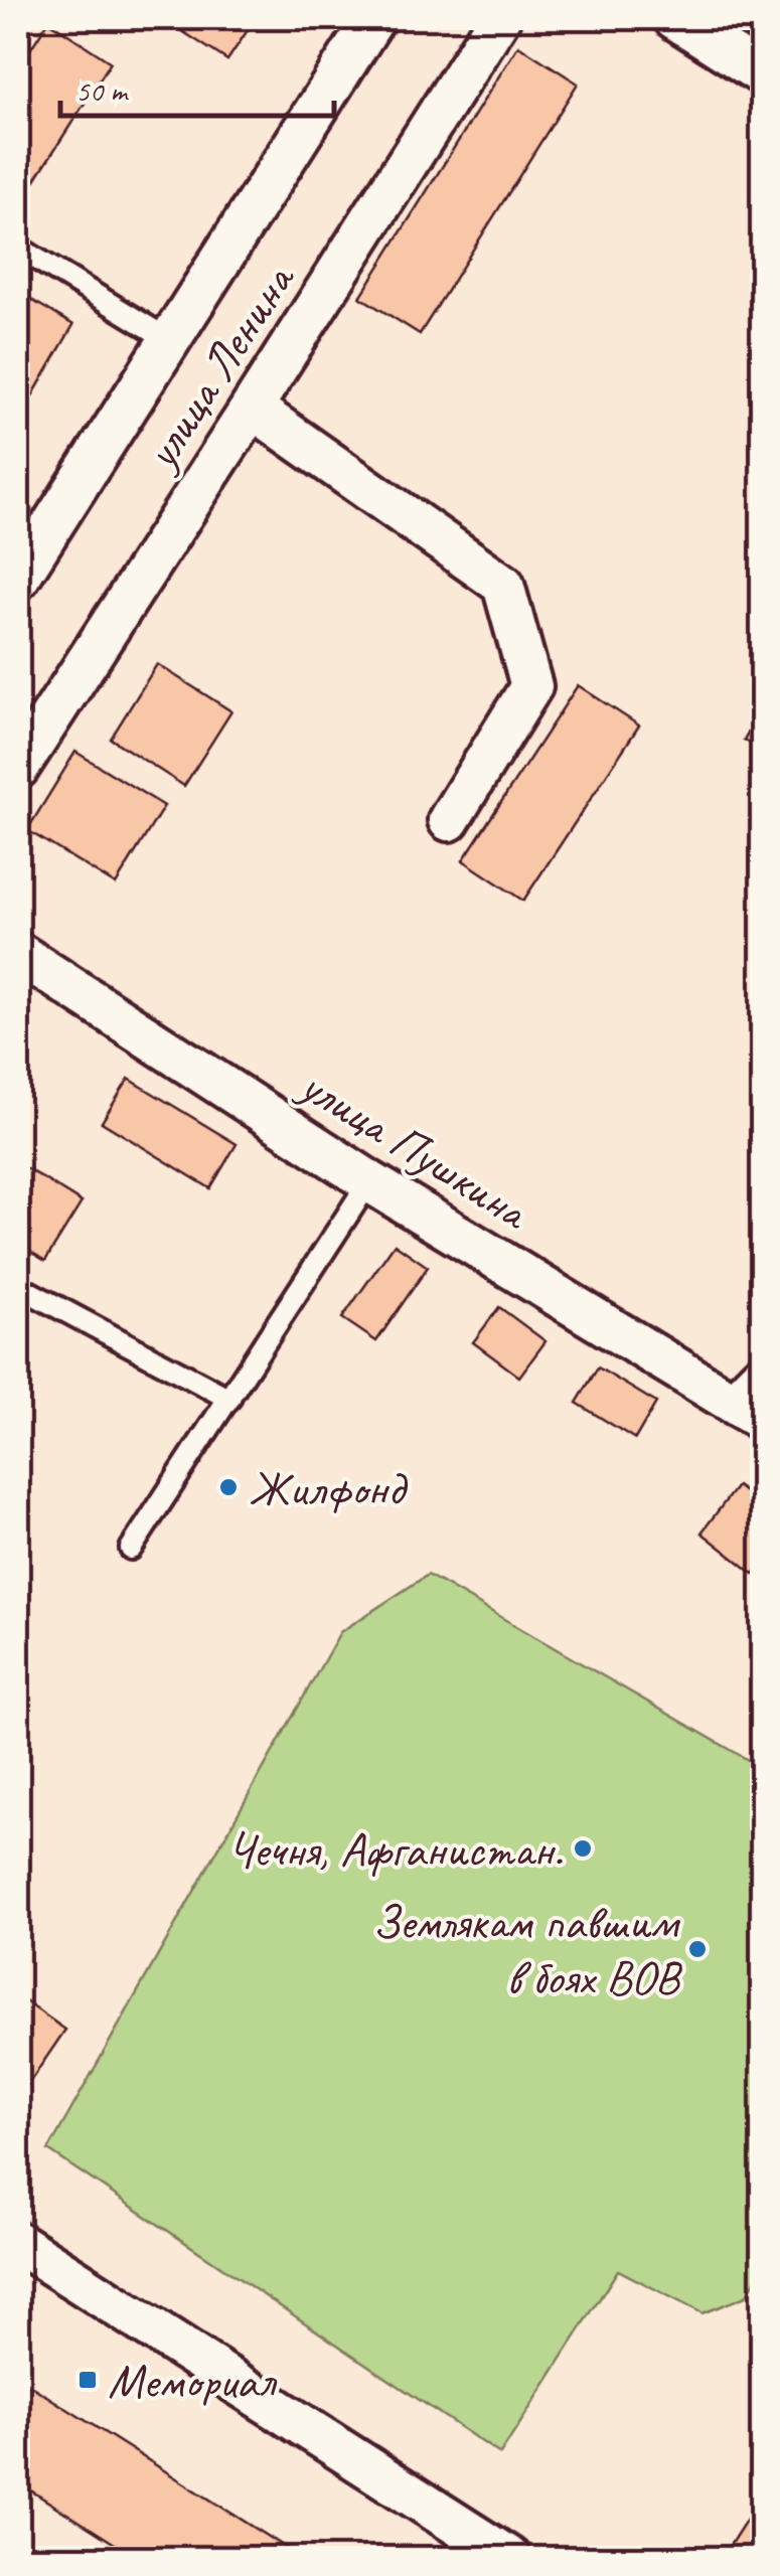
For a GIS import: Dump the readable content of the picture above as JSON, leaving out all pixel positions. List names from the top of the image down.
{
  "streets": {
    "street": ["улица Ленина", "улица Пушкина"]
  },
  "places": {
    "other": ["Жилфонд", "Чечня, Афганистан.", "Землякам павшим в боях ВОВ"],
    "transit": ["Мемориал"]
  },
  "scale_bar": "50 m"
}
